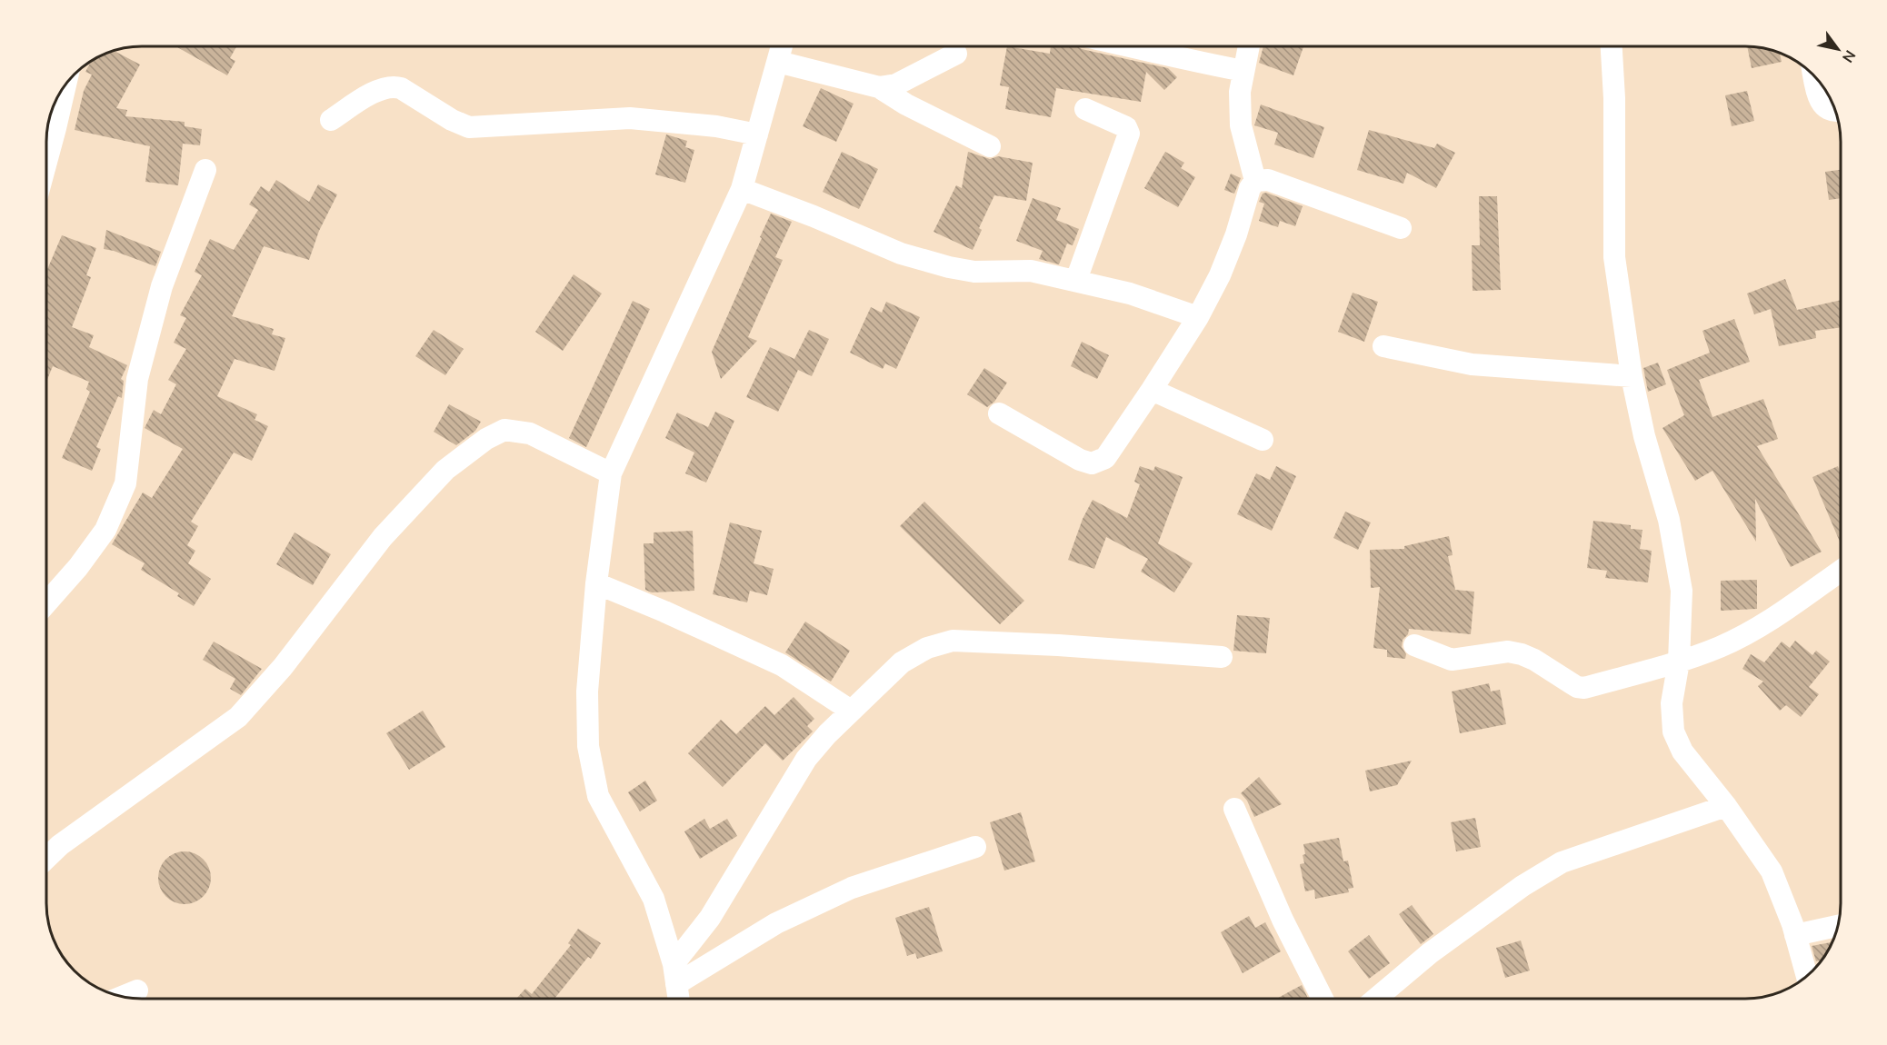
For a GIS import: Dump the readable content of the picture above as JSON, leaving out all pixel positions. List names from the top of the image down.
{
  "north": "bottom right"
}
